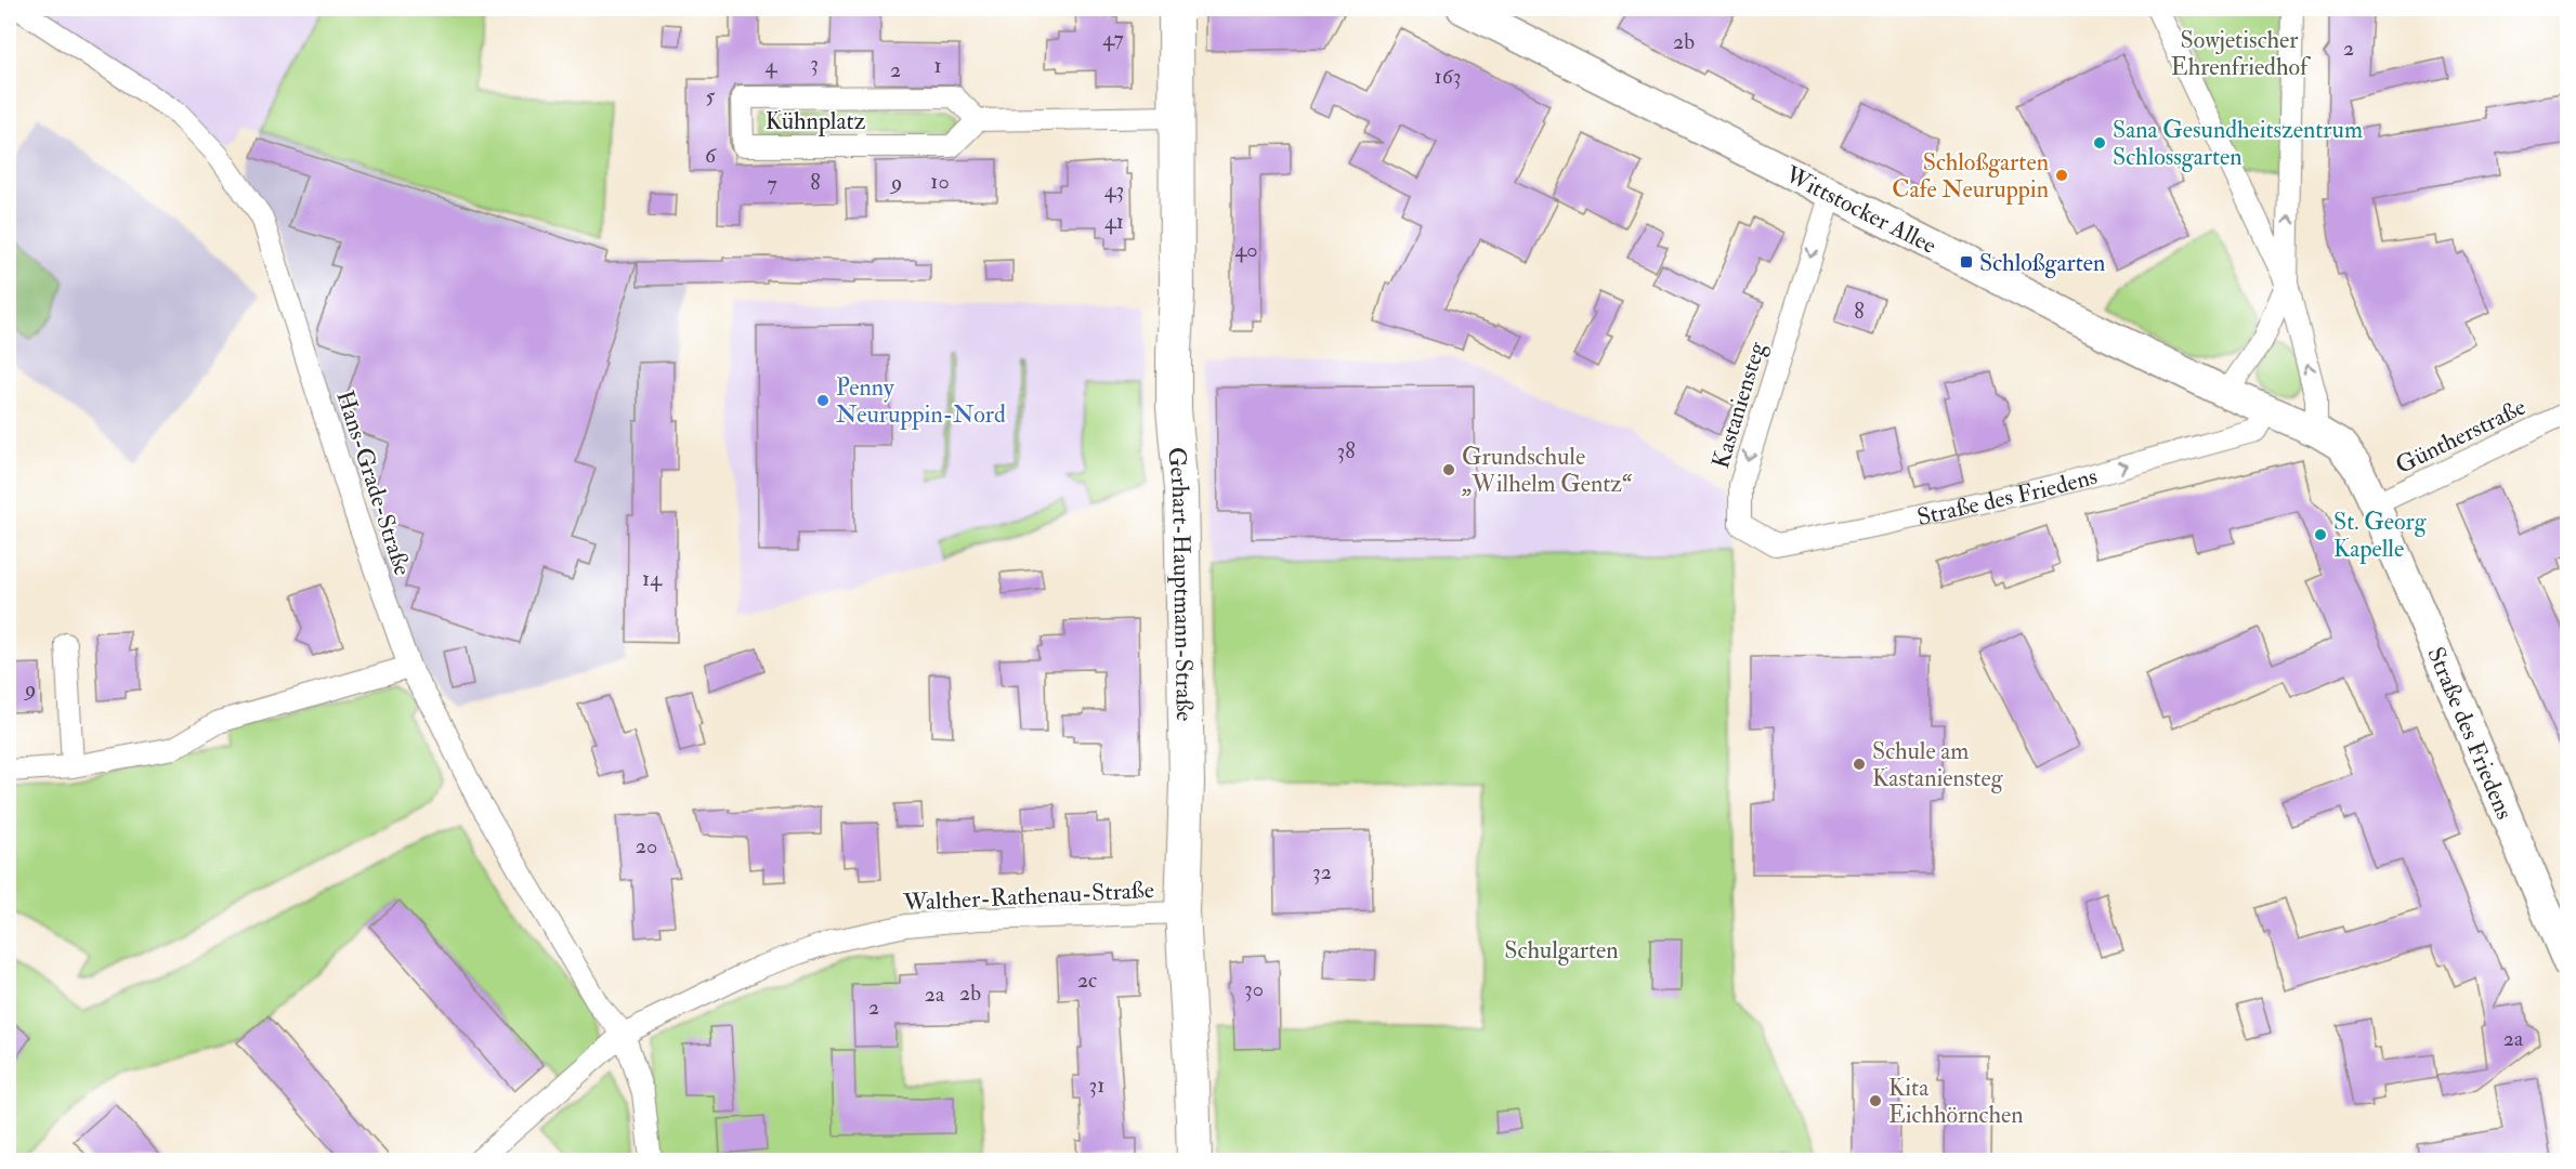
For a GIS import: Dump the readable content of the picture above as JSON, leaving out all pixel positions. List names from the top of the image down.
{
  "streets": {
    "main road": ["Wittstocker Allee", "Straße des Friedens", "Gerhart-Hauptmann-Straße"],
    "street": [
      "Kühnplatz",
      "Kastaniensteg",
      "Güntherstraße",
      "Hans-Grade-Straße",
      "Walther-Rathenau-Straße"
    ]
  },
  "crossings": [
    ["Wittstocker Allee", "Kastaniensteg"],
    ["Wittstocker Allee", "Güntherstraße"],
    ["Wittstocker Allee", "Straße des Friedens"],
    ["Kastaniensteg", "Straße des Friedens"],
    ["Güntherstraße", "Straße des Friedens"],
    ["Hans-Grade-Straße", "Walther-Rathenau-Straße"],
    ["Gerhart-Hauptmann-Straße", "Walther-Rathenau-Straße"]
  ],
  "one_way": ["Straße des Friedens"],
  "parks": ["Sowjetischer Ehrenfriedhof", "Schulgarten"],
  "places": {
    "other": [
      "Sana Gesundheitszentrum Schlossgarten",
      "Schloßgarten Cafe Neuruppin",
      "Penny Neuruppin-Nord",
      "Grundschule „Wilhelm Gentz“",
      "St. Georg Kapelle",
      "Schule am Kastaniensteg",
      "Kita Eichhörnchen"
    ],
    "transit": ["Schloßgarten"]
  },
  "house_numbers": [
    "47",
    "2b",
    "2",
    "3",
    "4",
    "1",
    "2",
    "163",
    "5",
    "6",
    "10",
    "8",
    "9",
    "7",
    "43",
    "41",
    "40",
    "8",
    "38",
    "14",
    "9",
    "20",
    "32",
    "2c",
    "30",
    "2b",
    "2a",
    "2",
    "2a",
    "31"
  ]
}
